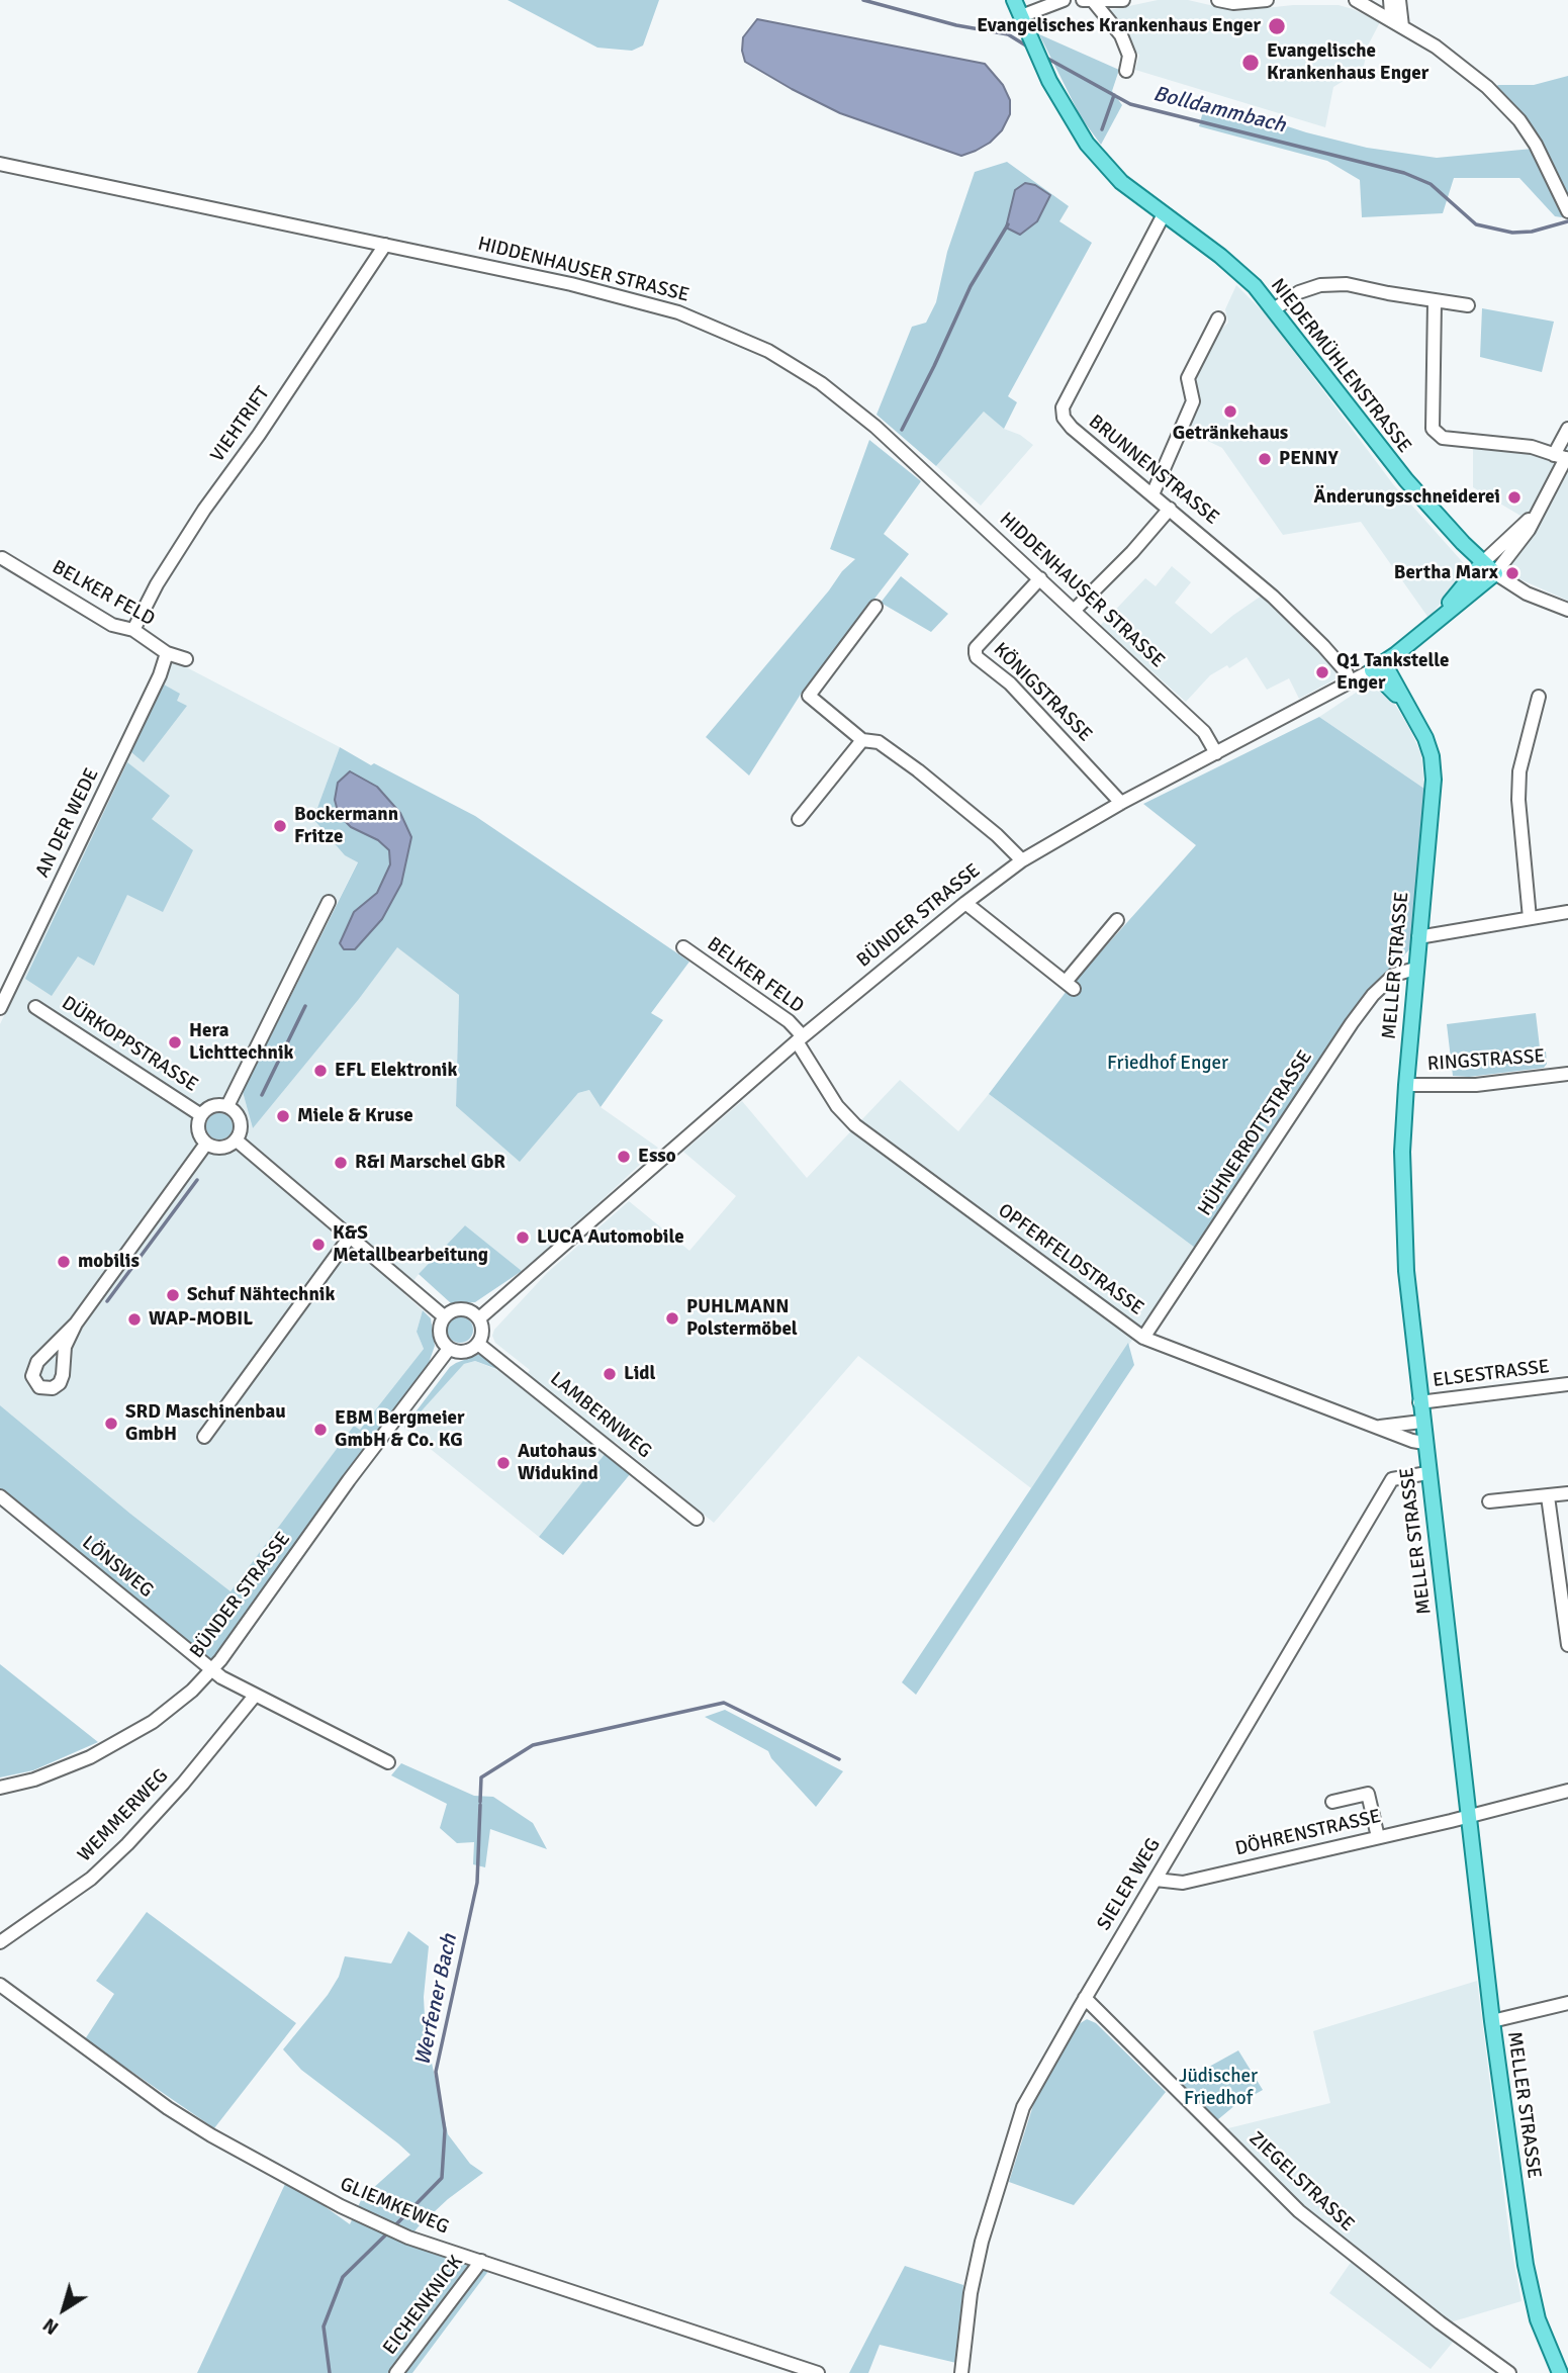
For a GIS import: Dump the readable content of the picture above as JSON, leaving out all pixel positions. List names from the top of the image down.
{
  "streets": {
    "main road": ["NIEDERMÜHLENSTRASSE", "BÜNDER STRASSE", "MELLER STRASSE"],
    "street": [
      "HIDDENHAUSER STRASSE",
      "VIEHTRIFT",
      "BRUNNENSTRASSE",
      "BELKER FELD",
      "KÖNIGSTRASSE",
      "AN DER WEDE",
      "DÜRKOPPSTRASSE",
      "RINGSTRASSE",
      "HÜHNERROTTSTRASSE",
      "OPFERFELDSTRASSE",
      "ELSESTRASSE",
      "LAMBERNWEG",
      "LÖNSWEG",
      "WEMMERWEG",
      "DÖHRENSTRASSE",
      "SIELER WEG",
      "ZIEGELSTRASSE",
      "GLIEMKEWEG",
      "EICHENKNICK"
    ]
  },
  "crossings": [
    ["HIDDENHAUSER STRASSE", "VIEHTRIFT"],
    ["HIDDENHAUSER STRASSE", "KÖNIGSTRASSE"],
    ["HIDDENHAUSER STRASSE", "BÜNDER STRASSE"],
    ["NIEDERMÜHLENSTRASSE", "BRUNNENSTRASSE"],
    ["NIEDERMÜHLENSTRASSE", "BÜNDER STRASSE"],
    ["VIEHTRIFT", "BELKER FELD"],
    ["BRUNNENSTRASSE", "BÜNDER STRASSE"],
    ["BELKER FELD", "AN DER WEDE"],
    ["BELKER FELD", "BÜNDER STRASSE"],
    ["BELKER FELD", "OPFERFELDSTRASSE"],
    ["KÖNIGSTRASSE", "BÜNDER STRASSE"],
    ["BÜNDER STRASSE", "MELLER STRASSE"],
    ["BÜNDER STRASSE", "OPFERFELDSTRASSE"],
    ["BÜNDER STRASSE", "LAMBERNWEG"],
    ["BÜNDER STRASSE", "LÖNSWEG"],
    ["MELLER STRASSE", "RINGSTRASSE"],
    ["MELLER STRASSE", "HÜHNERROTTSTRASSE"],
    ["MELLER STRASSE", "OPFERFELDSTRASSE"],
    ["MELLER STRASSE", "ELSESTRASSE"],
    ["MELLER STRASSE", "DÖHRENSTRASSE"],
    ["MELLER STRASSE", "SIELER WEG"],
    ["HÜHNERROTTSTRASSE", "OPFERFELDSTRASSE"],
    ["LÖNSWEG", "WEMMERWEG"],
    ["DÖHRENSTRASSE", "SIELER WEG"],
    ["SIELER WEG", "ZIEGELSTRASSE"],
    ["GLIEMKEWEG", "EICHENKNICK"]
  ],
  "water": ["Bolldammbach", "Werfener Bach"],
  "parks": ["Friedhof Enger", "Jüdischer Friedhof"],
  "places": [
    "Evangelisches Krankenhaus Enger",
    "Evangelische Krankenhaus Enger",
    "Getränkehaus",
    "PENNY",
    "Änderungsschneiderei",
    "Bertha Marx",
    "Q1 Tankstelle Enger",
    "Bockermann Fritze",
    "Hera Lichttechnik",
    "EFL Elektronik",
    "Miele & Kruse",
    "Esso",
    "R&I Marschel GbR",
    "LUCA Automobile",
    "K&S Metallbearbeitung",
    "mobilis",
    "Schuf Nähtechnik",
    "PUHLMANN Polstermöbel",
    "WAP-MOBIL",
    "Lidl",
    "SRD Maschinenbau GmbH",
    "EBM Bergmeier GmbH & Co. KG",
    "Autohaus Widukind"
  ],
  "north": "bottom left"
}
